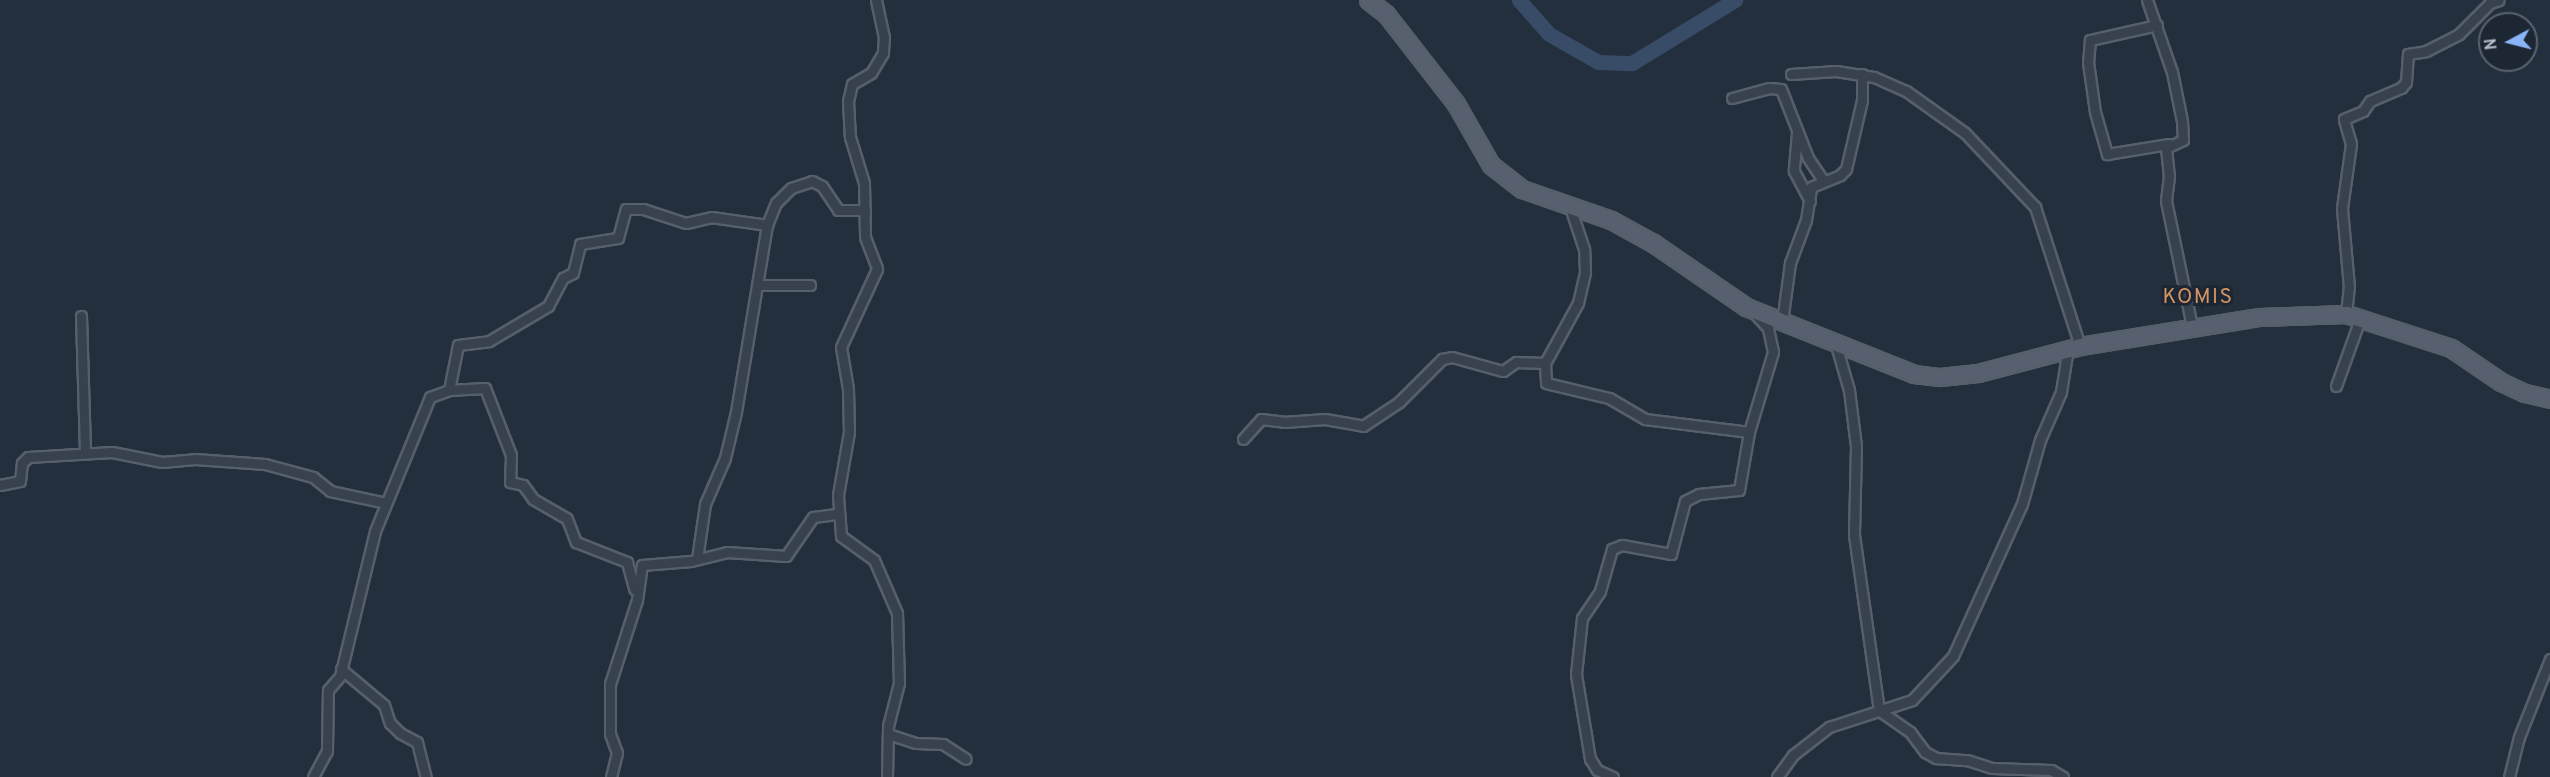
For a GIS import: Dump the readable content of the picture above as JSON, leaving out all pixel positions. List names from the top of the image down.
{
  "districts": ["KOMIS"],
  "north": "left"
}
